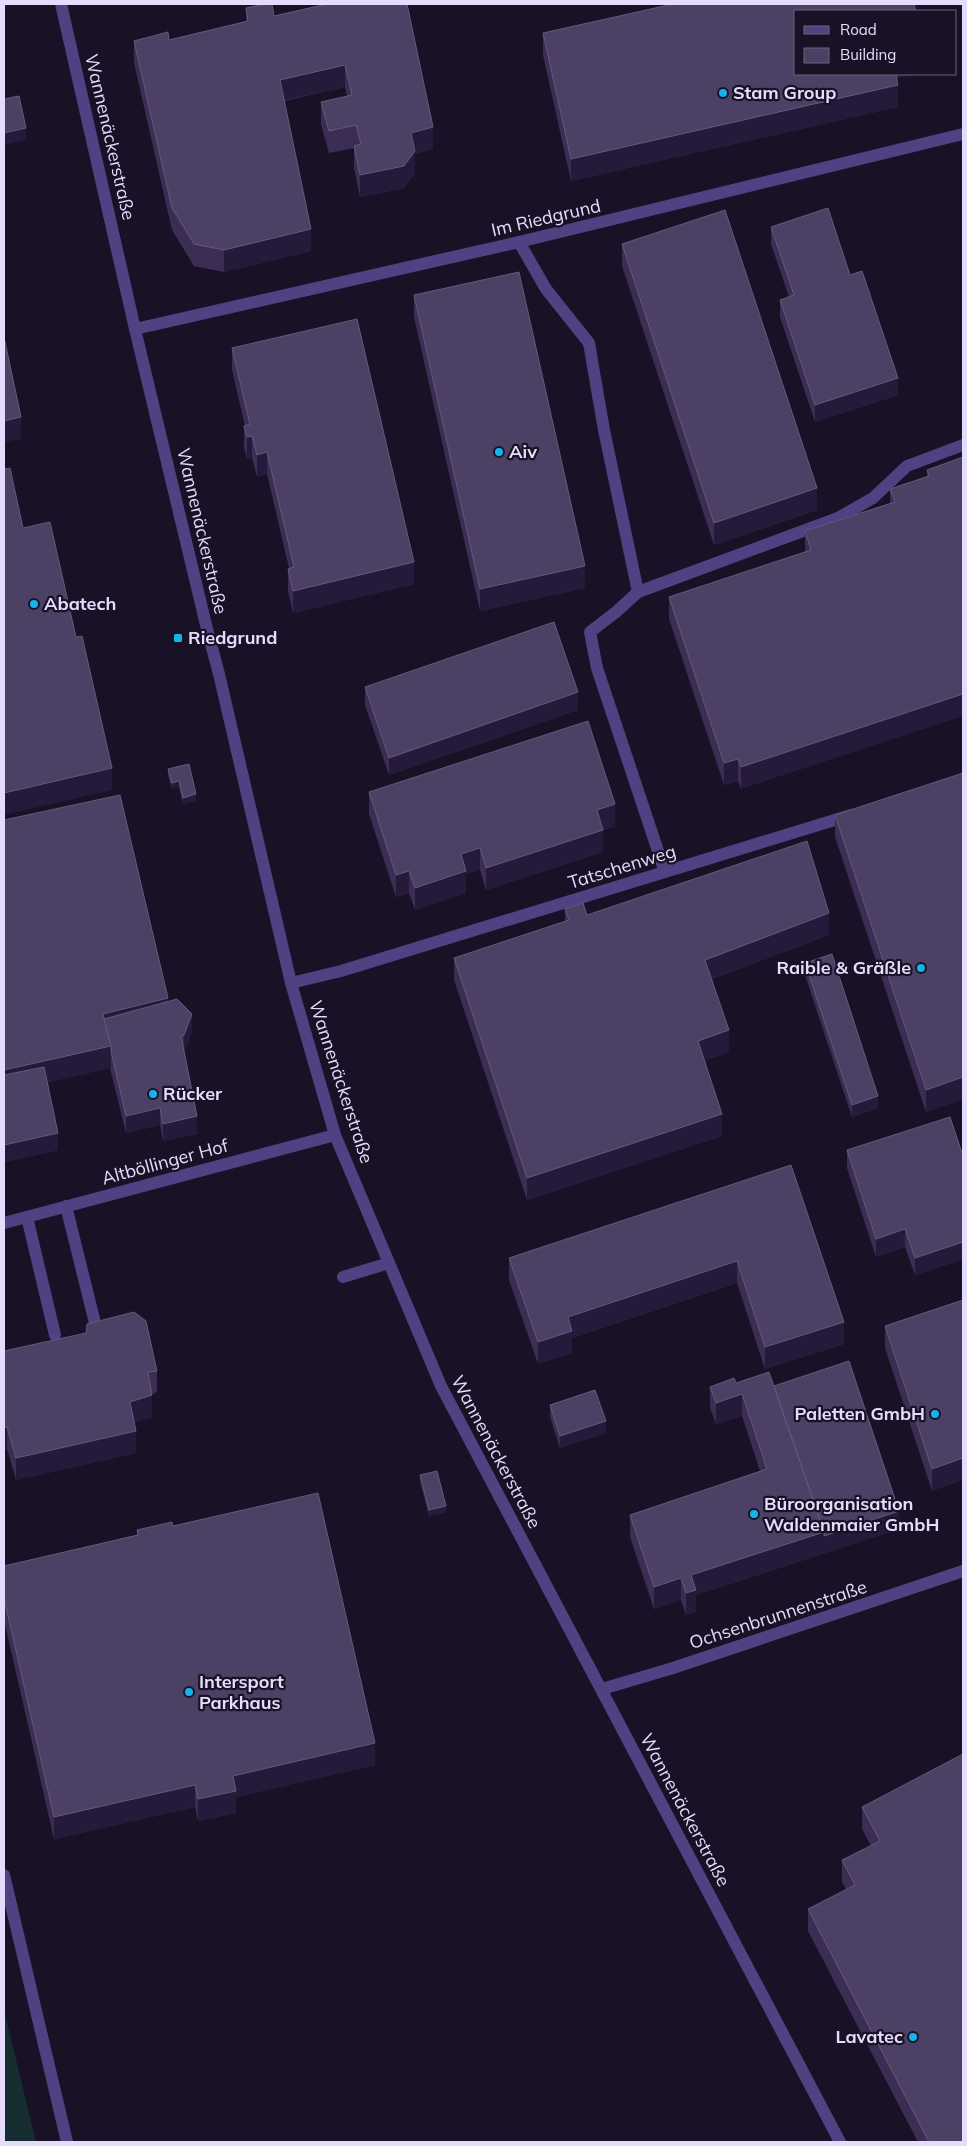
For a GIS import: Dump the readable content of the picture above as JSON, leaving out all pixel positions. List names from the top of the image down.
{
  "streets": {
    "street": [
      "Wannenäckerstraße",
      "Im Riedgrund",
      "Tatschenweg",
      "Altböllinger Hof",
      "Ochsenbrunnenstraße"
    ]
  },
  "crossings": [
    ["Wannenäckerstraße", "Im Riedgrund"],
    ["Wannenäckerstraße", "Tatschenweg"],
    ["Wannenäckerstraße", "Altböllinger Hof"],
    ["Wannenäckerstraße", "Ochsenbrunnenstraße"]
  ],
  "places": {
    "other": [
      "Stam Group",
      "Aiv",
      "Abatech",
      "Raible & Gräßle",
      "Rücker",
      "Paletten GmbH",
      "Büroorganisation Waldenmaier GmbH",
      "Intersport Parkhaus",
      "Lavatec"
    ],
    "transit": ["Riedgrund"]
  },
  "legend": ["Road", "Building"]
}
